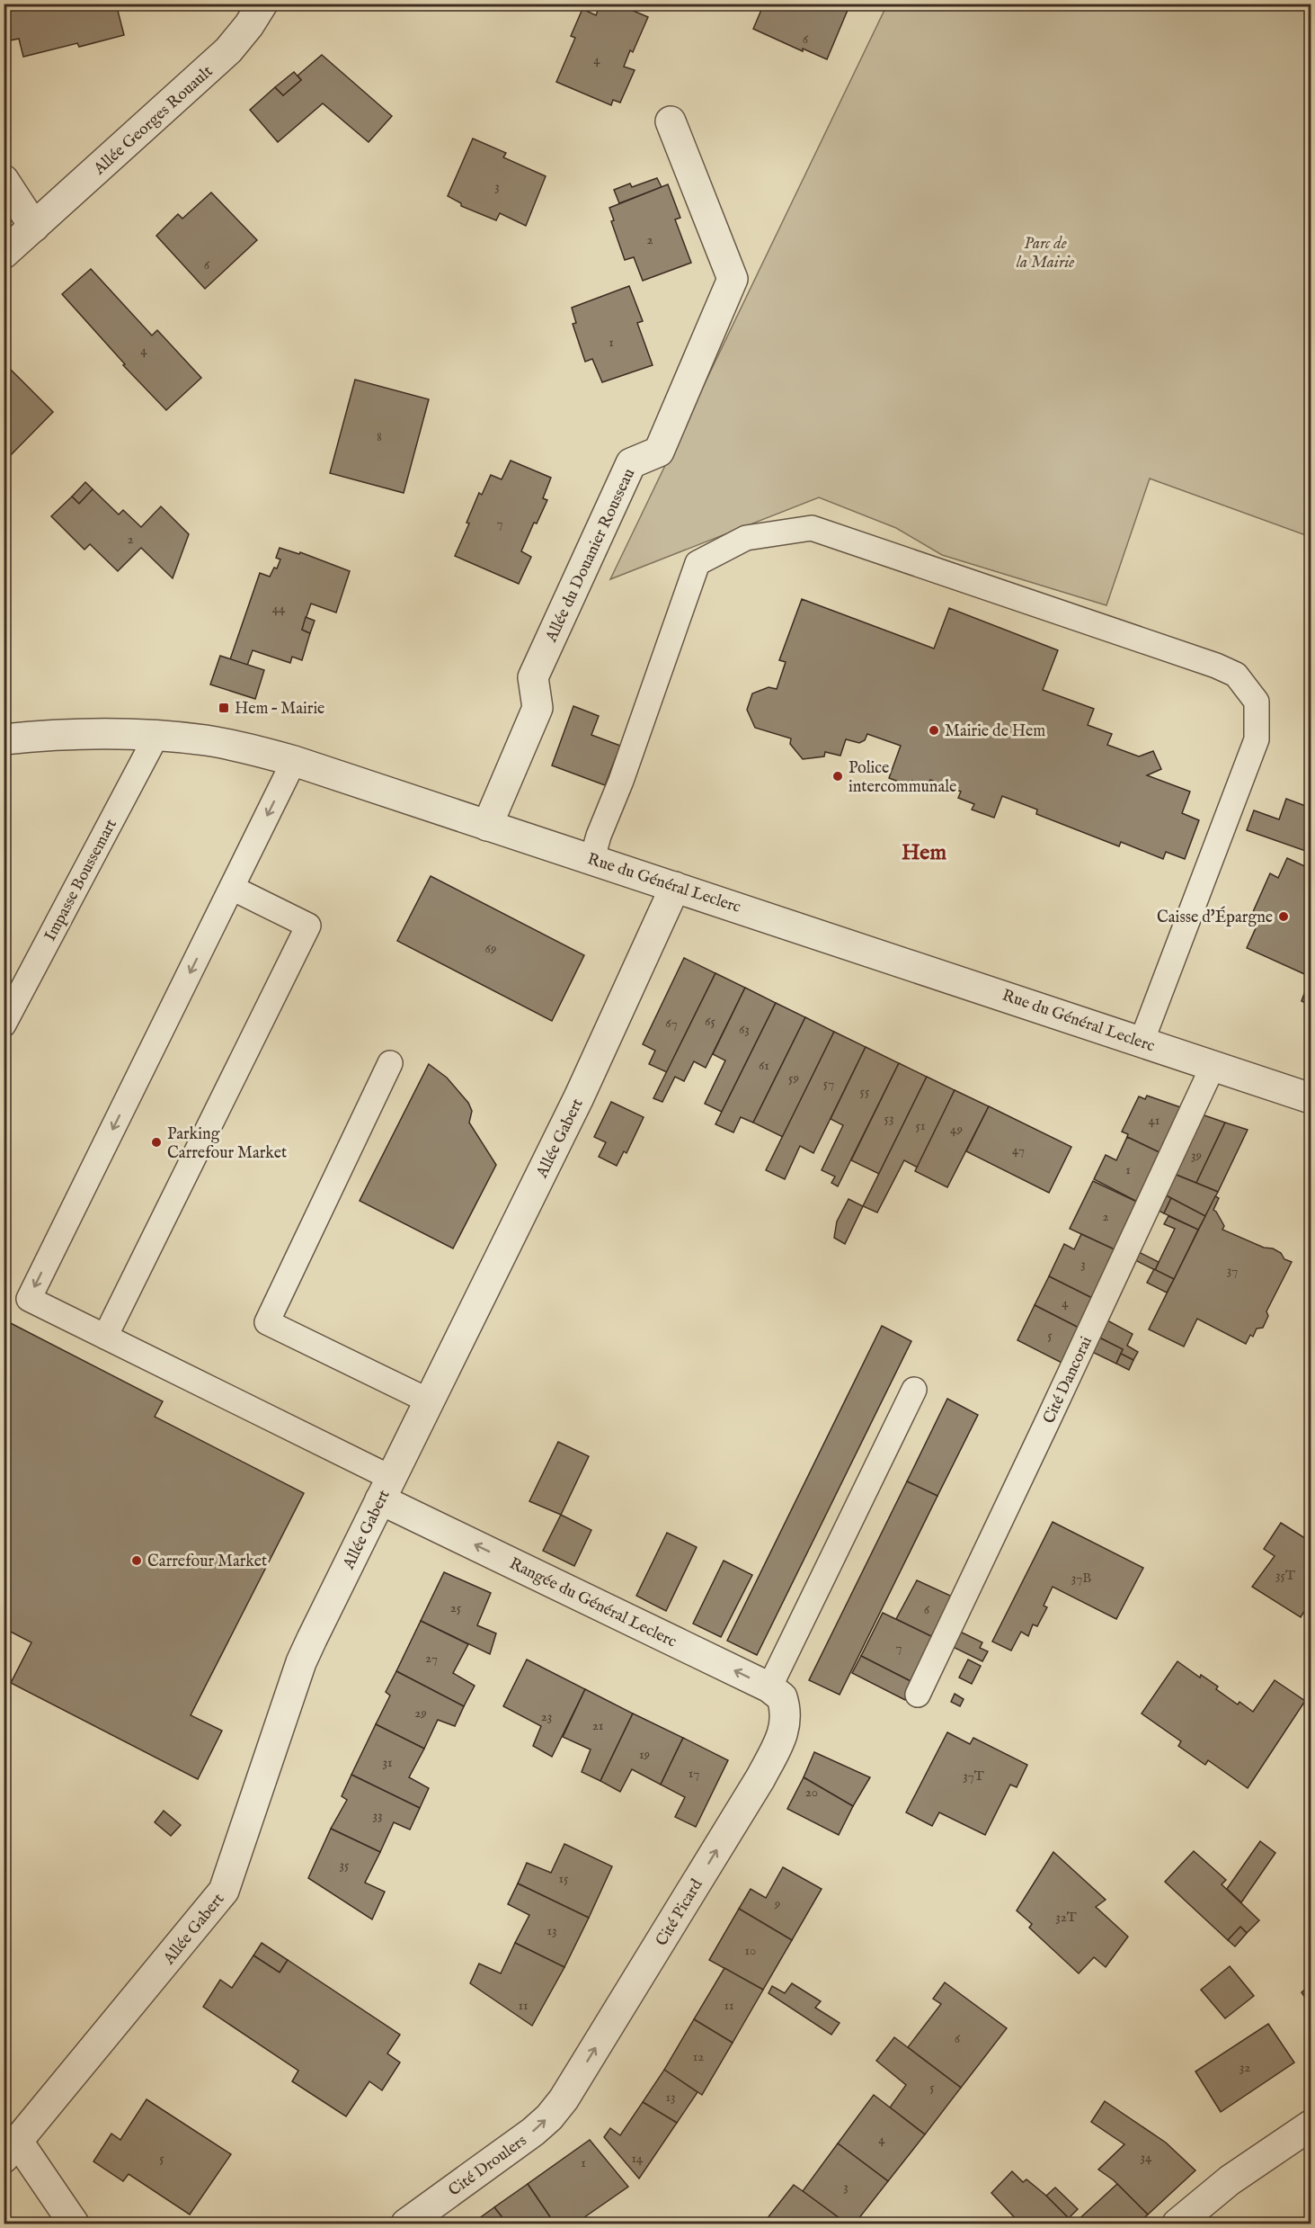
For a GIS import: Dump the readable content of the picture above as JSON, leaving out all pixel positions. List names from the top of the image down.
{
  "streets": {
    "street": [
      "Allée Georges Rouault",
      "Allée du Douanier Rousseau",
      "Rue du Général Leclerc",
      "Allée Gabert",
      "Rangée du Général Leclerc",
      "Cité Picard",
      "Cité Droulers"
    ],
    "lane": ["Impasse Boussemart", "Cité Dancorai"]
  },
  "crossings": [
    ["Allée du Douanier Rousseau", "Rue du Général Leclerc"],
    ["Impasse Boussemart", "Rue du Général Leclerc"],
    ["Rue du Général Leclerc", "Allée Gabert"],
    ["Rue du Général Leclerc", "Cité Dancorai"],
    ["Allée Gabert", "Rangée du Général Leclerc"],
    ["Rangée du Général Leclerc", "Cité Picard"],
    ["Cité Picard", "Cité Droulers"]
  ],
  "one_way": ["Rangée du Général Leclerc", "Cité Picard", "Cité Droulers"],
  "districts": ["Hem"],
  "parks": ["Parc de la Mairie"],
  "places": {
    "transit": ["Hem – Mairie"],
    "other": [
      "Mairie de Hem",
      "Police intercommunale",
      "Caisse d'Épargne",
      "Parking Carrefour Market",
      "Carrefour Market"
    ]
  },
  "house_numbers": [
    "6",
    "4",
    "3",
    "2",
    "6",
    "1",
    "4",
    "8",
    "7",
    "2",
    "44",
    "69",
    "65",
    "67",
    "63",
    "61",
    "59",
    "57",
    "55",
    "53",
    "41",
    "51",
    "49",
    "47",
    "39",
    "1",
    "2",
    "3",
    "37",
    "4",
    "5",
    "35T",
    "37B",
    "25",
    "6",
    "7",
    "27",
    "29",
    "23",
    "21",
    "19",
    "31",
    "17",
    "37T",
    "20",
    "33",
    "35",
    "15",
    "9",
    "32T",
    "13",
    "10",
    "11",
    "11",
    "6",
    "12",
    "32",
    "5",
    "13",
    "4",
    "34",
    "5",
    "14",
    "1",
    "3"
  ]
}
